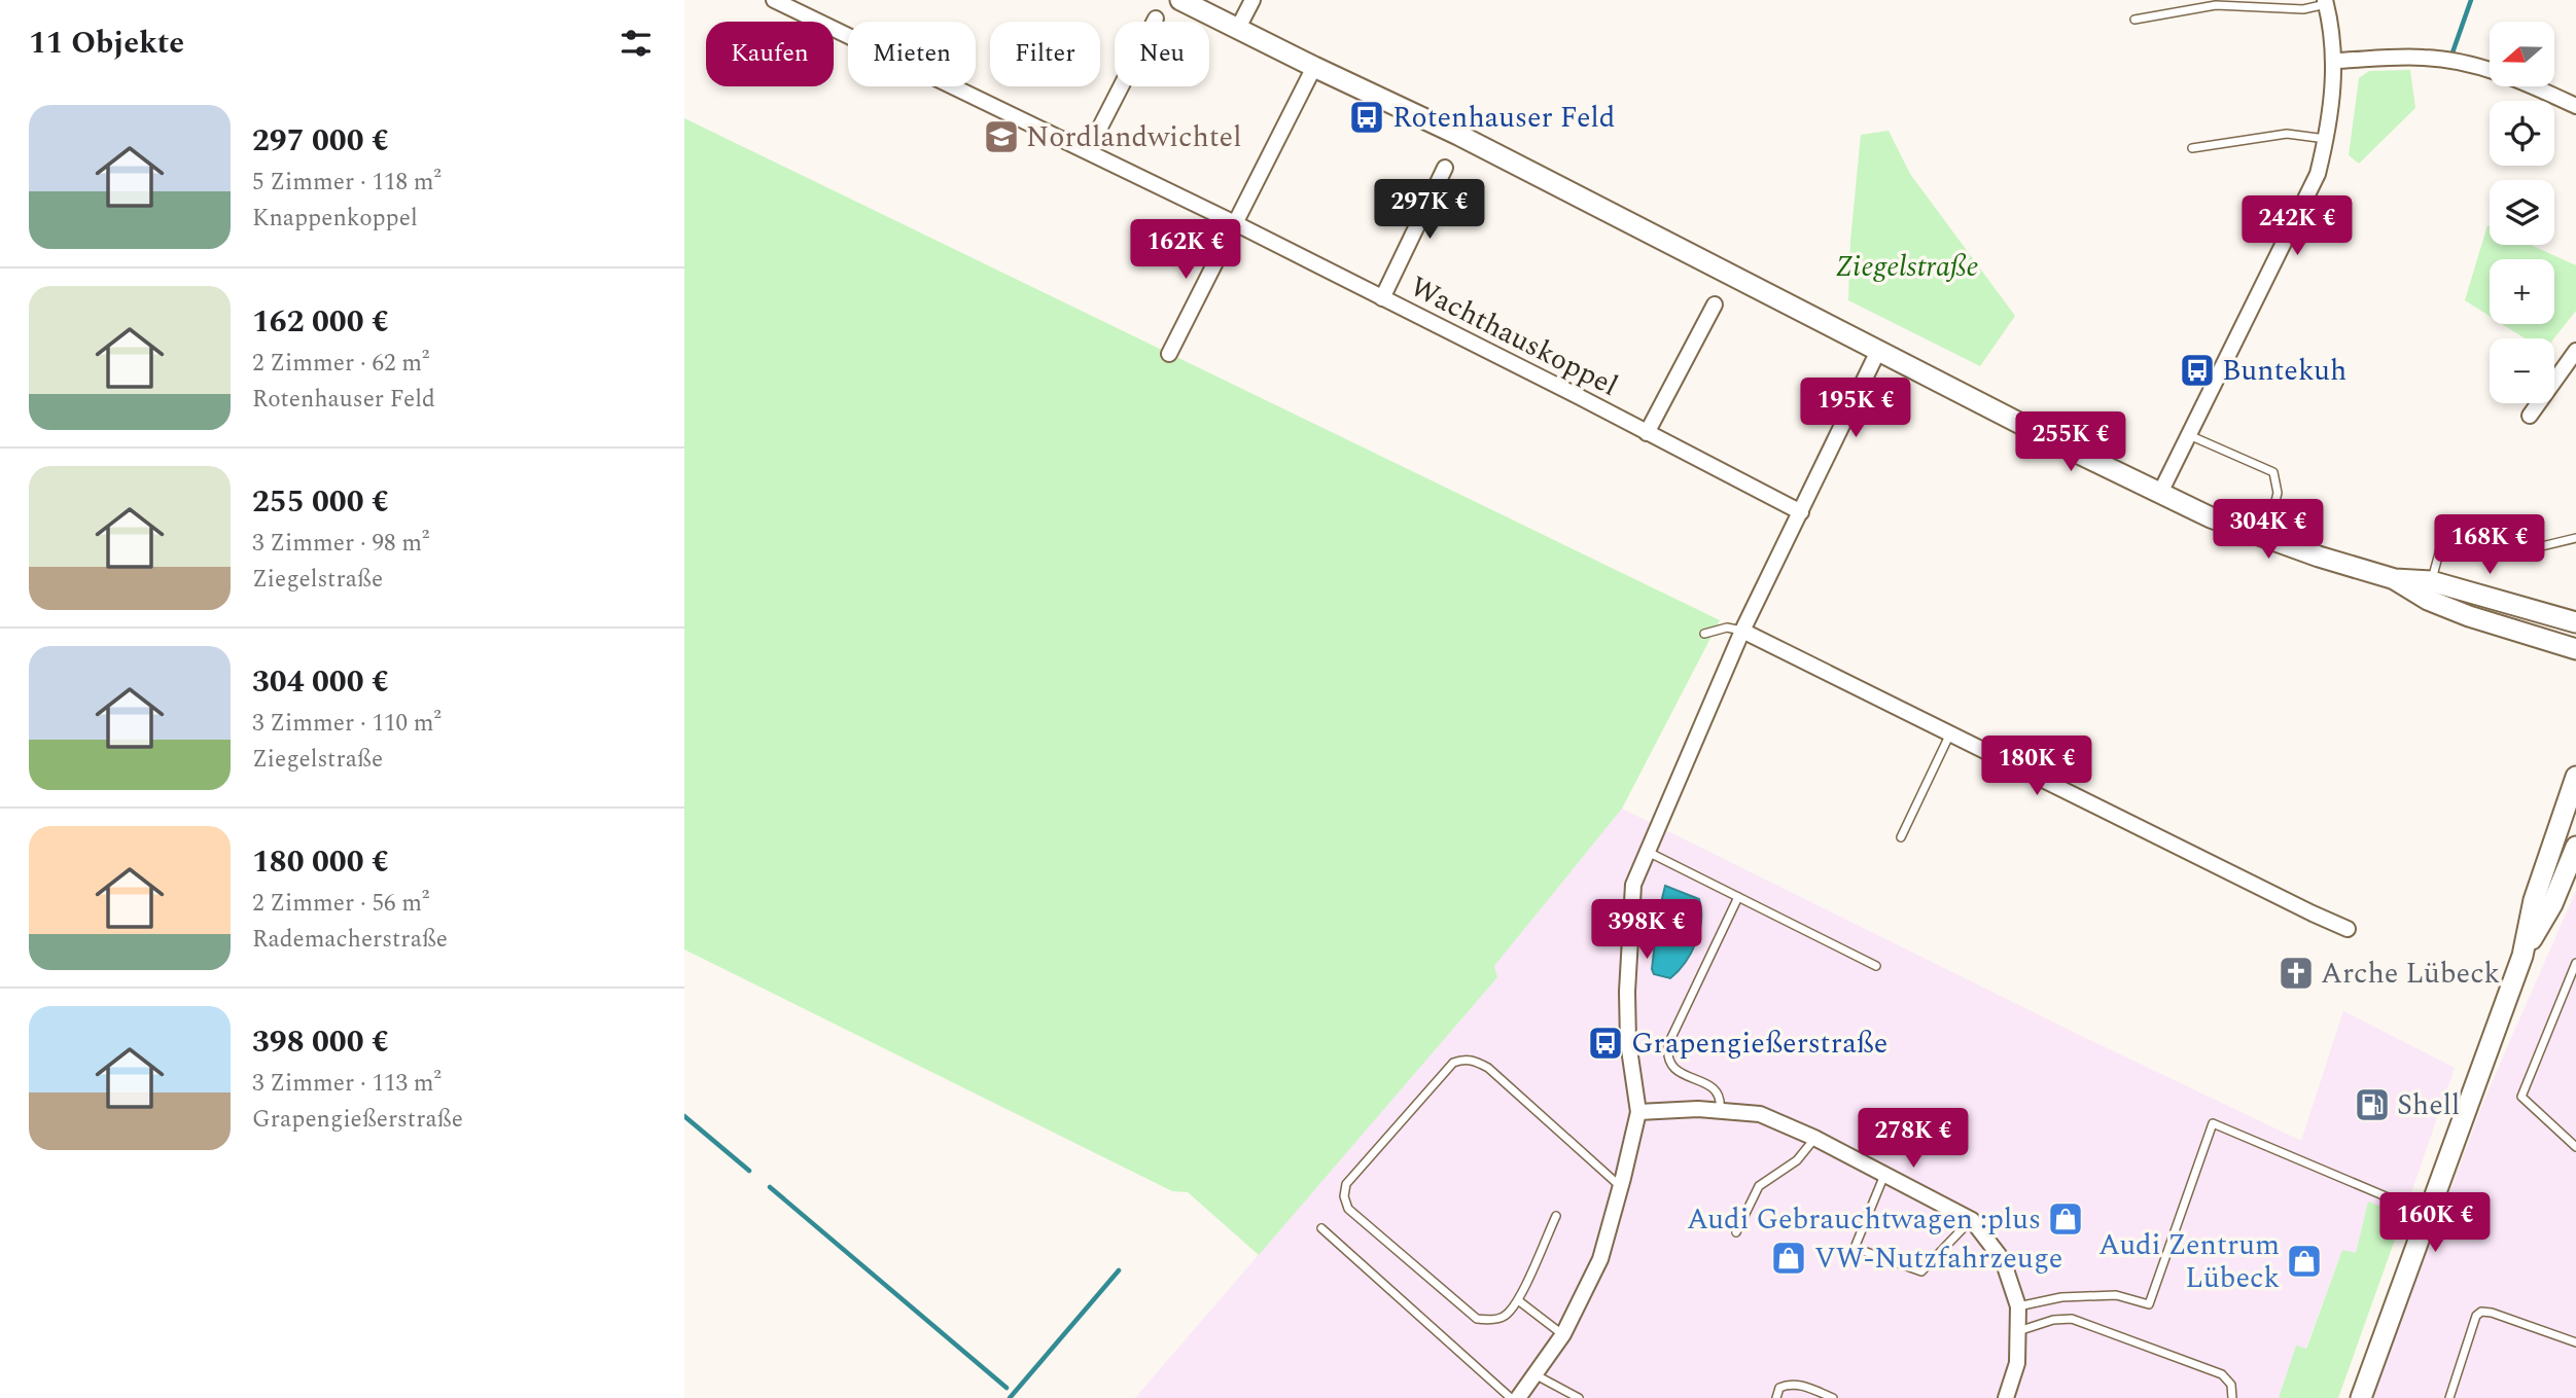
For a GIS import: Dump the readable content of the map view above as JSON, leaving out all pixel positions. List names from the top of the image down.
{
  "streets": {
    "street": ["Wachthauskoppel"]
  },
  "parks": ["Ziegelstraße"],
  "places": {
    "bus stop": ["Rotenhauser Feld", "Buntekuh", "Grapengießerstraße"],
    "school or university": ["Nordlandwichtel"],
    "church": ["Arche Lübeck"],
    "fuel station": ["Shell"],
    "shop": ["Audi Gebrauchtwagen :plus", "VW-Nutzfahrzeuge", "Audi Zentrum Lübeck"]
  },
  "north": "left",
  "page": {
    "heading": "11 Objekte",
    "map_buttons": ["+", "−"],
    "chip": [
      "Kaufen",
      "Mieten",
      "Filter",
      "Neu"
    ],
    "list": [
      {
        "name": "297 000 €",
        "note": "5 Zimmer · 118 m² · Knappenkoppel"
      },
      {
        "name": "162 000 €",
        "note": "2 Zimmer · 62 m² · Rotenhauser Feld"
      },
      {
        "name": "255 000 €",
        "note": "3 Zimmer · 98 m² · Ziegelstraße"
      },
      {
        "name": "304 000 €",
        "note": "3 Zimmer · 110 m² · Ziegelstraße"
      },
      {
        "name": "180 000 €",
        "note": "2 Zimmer · 56 m² · Rademacherstraße"
      },
      {
        "name": "398 000 €",
        "note": "3 Zimmer · 113 m² · Grapengießerstraße"
      }
    ],
    "price": [
      "297K €",
      "242K €",
      "162K €",
      "195K €",
      "255K €",
      "304K €",
      "168K €",
      "180K €",
      "398K €",
      "278K €",
      "160K €"
    ]
  }
}
